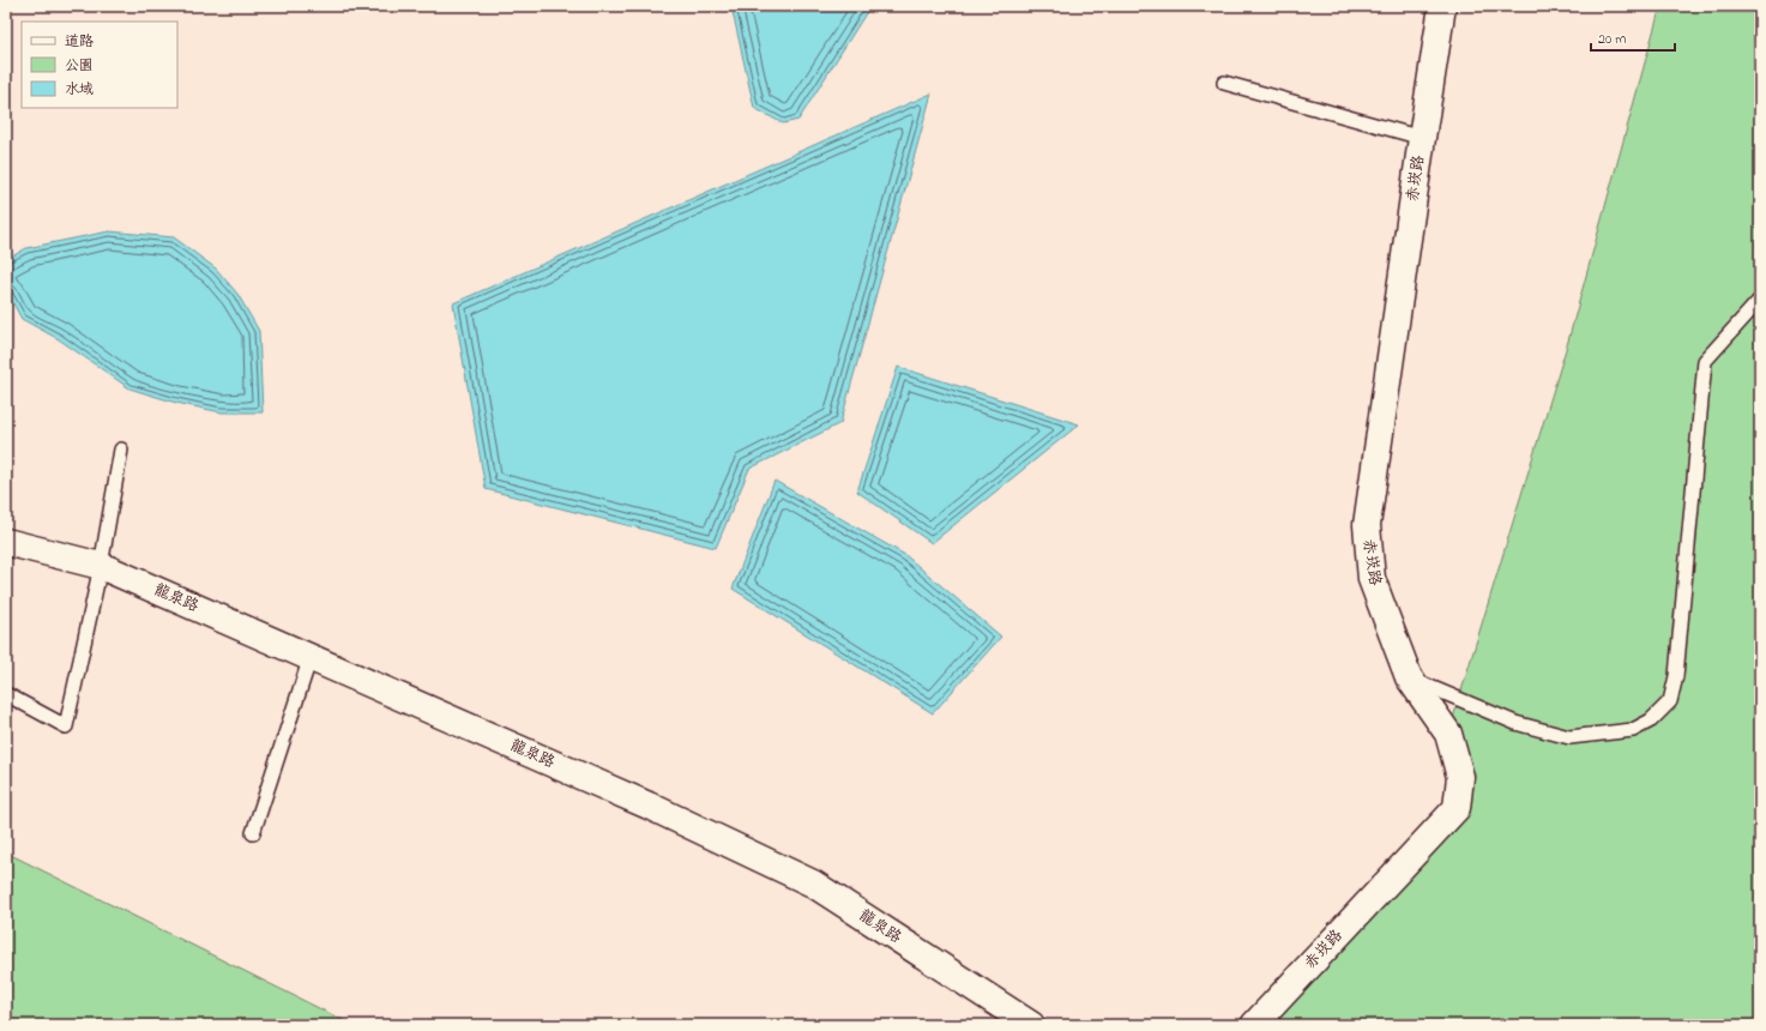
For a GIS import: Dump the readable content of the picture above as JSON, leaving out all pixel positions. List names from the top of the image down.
{
  "streets": {
    "street": ["赤崁路", "龍泉路"]
  },
  "legend": ["道路", "公園", "水域"],
  "scale_bar": "20 m"
}
